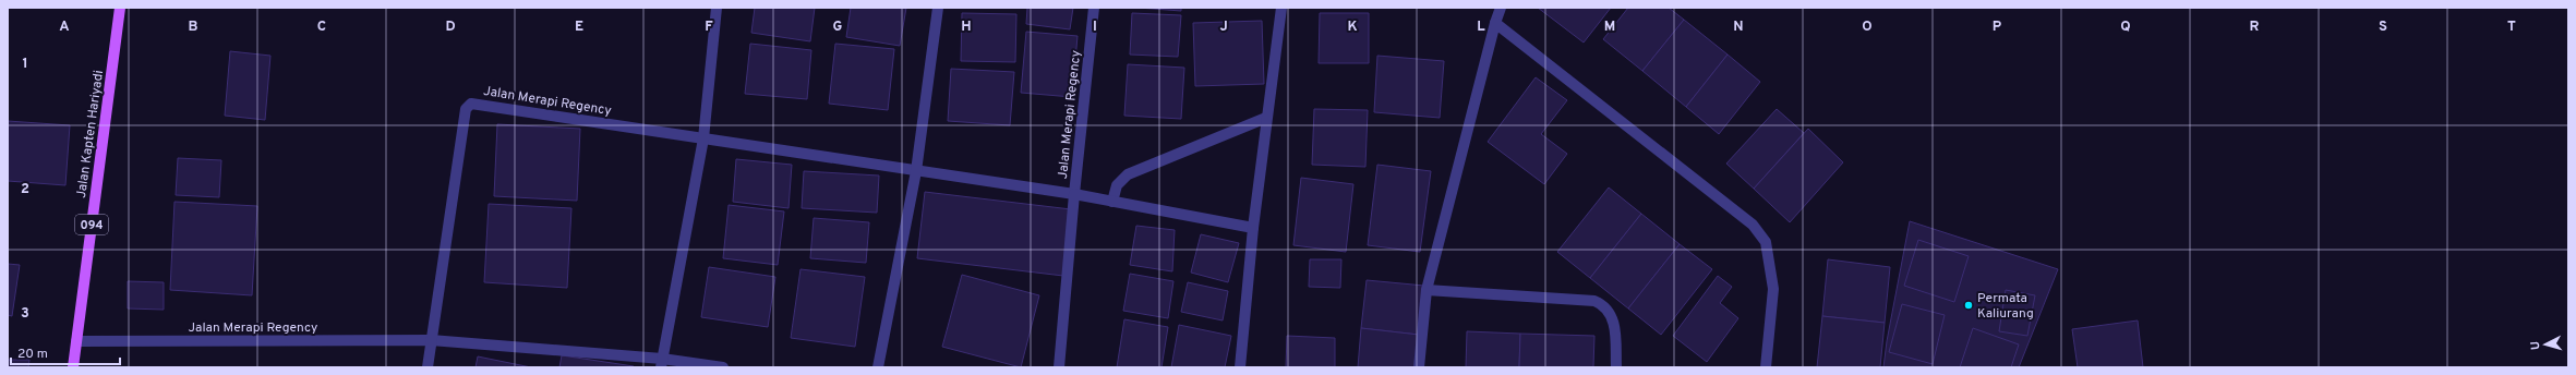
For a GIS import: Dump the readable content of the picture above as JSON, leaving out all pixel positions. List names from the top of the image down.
{
  "streets": {
    "main road": ["Jalan Kapten Hariyadi", "094"],
    "street": ["Jalan Merapi Regency"]
  },
  "crossings": [
    ["Jalan Merapi Regency", "Jalan Kapten Hariyadi"]
  ],
  "places": ["Permata Kaliurang"],
  "scale_bar": "20 m",
  "north": "left",
  "grid": {
    "columns": [
      "A",
      "B",
      "C",
      "D",
      "E",
      "F",
      "G",
      "H",
      "I",
      "J",
      "K",
      "L",
      "M",
      "N",
      "O",
      "P",
      "Q",
      "R",
      "S",
      "T"
    ],
    "rows": ["1", "2", "3"]
  }
}
